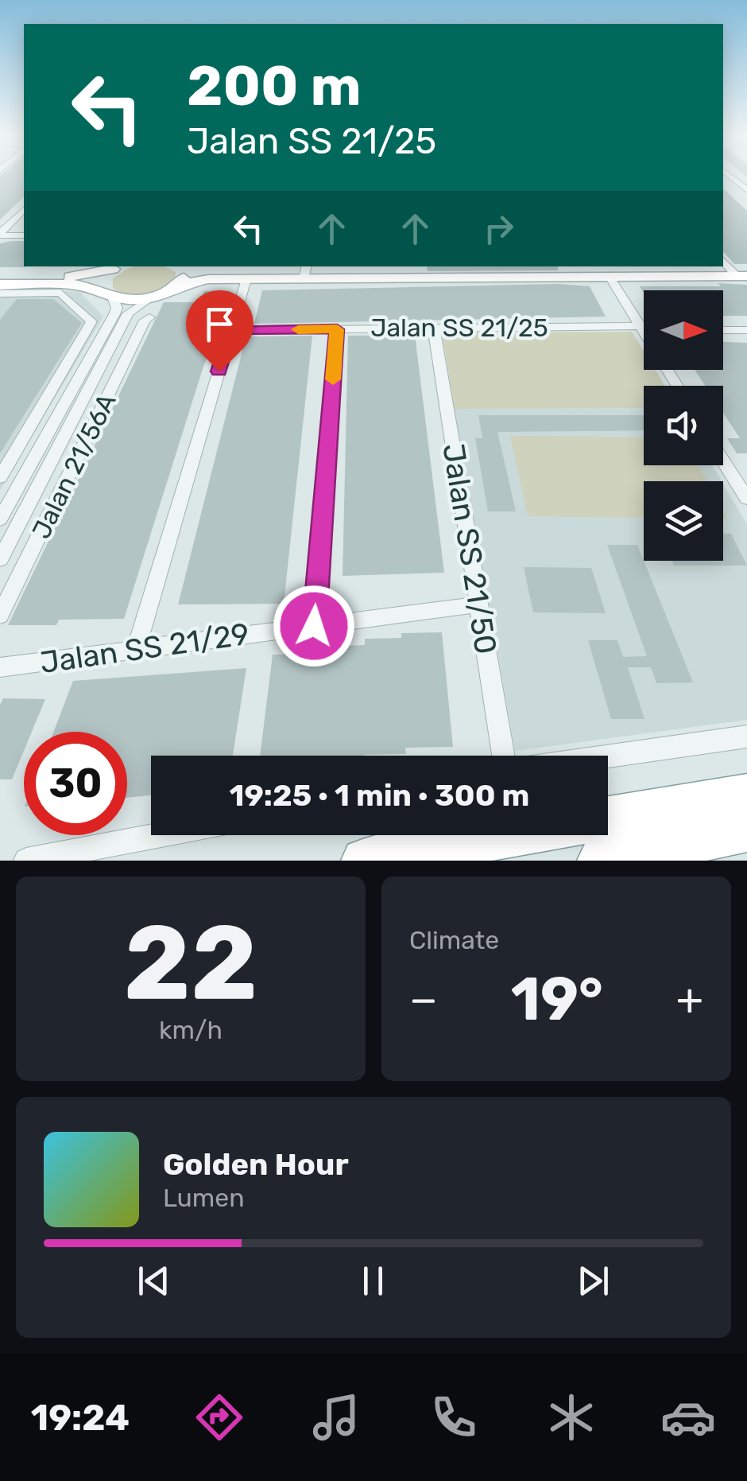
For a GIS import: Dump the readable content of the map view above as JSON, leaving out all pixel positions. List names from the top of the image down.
{
  "streets": {
    "street": [
      "Jalan SS 21/25",
      "Jalan 21/56A",
      "Jalan SS 21/50",
      "Jalan SS 21/29"
    ]
  },
  "crossings": [
    ["Jalan SS 21/25", "Jalan SS 21/50"],
    ["Jalan SS 21/50", "Jalan SS 21/29"]
  ],
  "north": "right",
  "page": {
    "turn": ["200 m", "Jalan SS 21/25"],
    "limit": "30",
    "trip": "19:25 · 1 min · 300 m",
    "tile": [
      ["22", "km/h"],
      "Climate"
    ],
    "heat": ["−", "19°", "+"],
    "song": ["Golden Hour", "Lumen"],
    "tabs": "19:24"
  }
}
